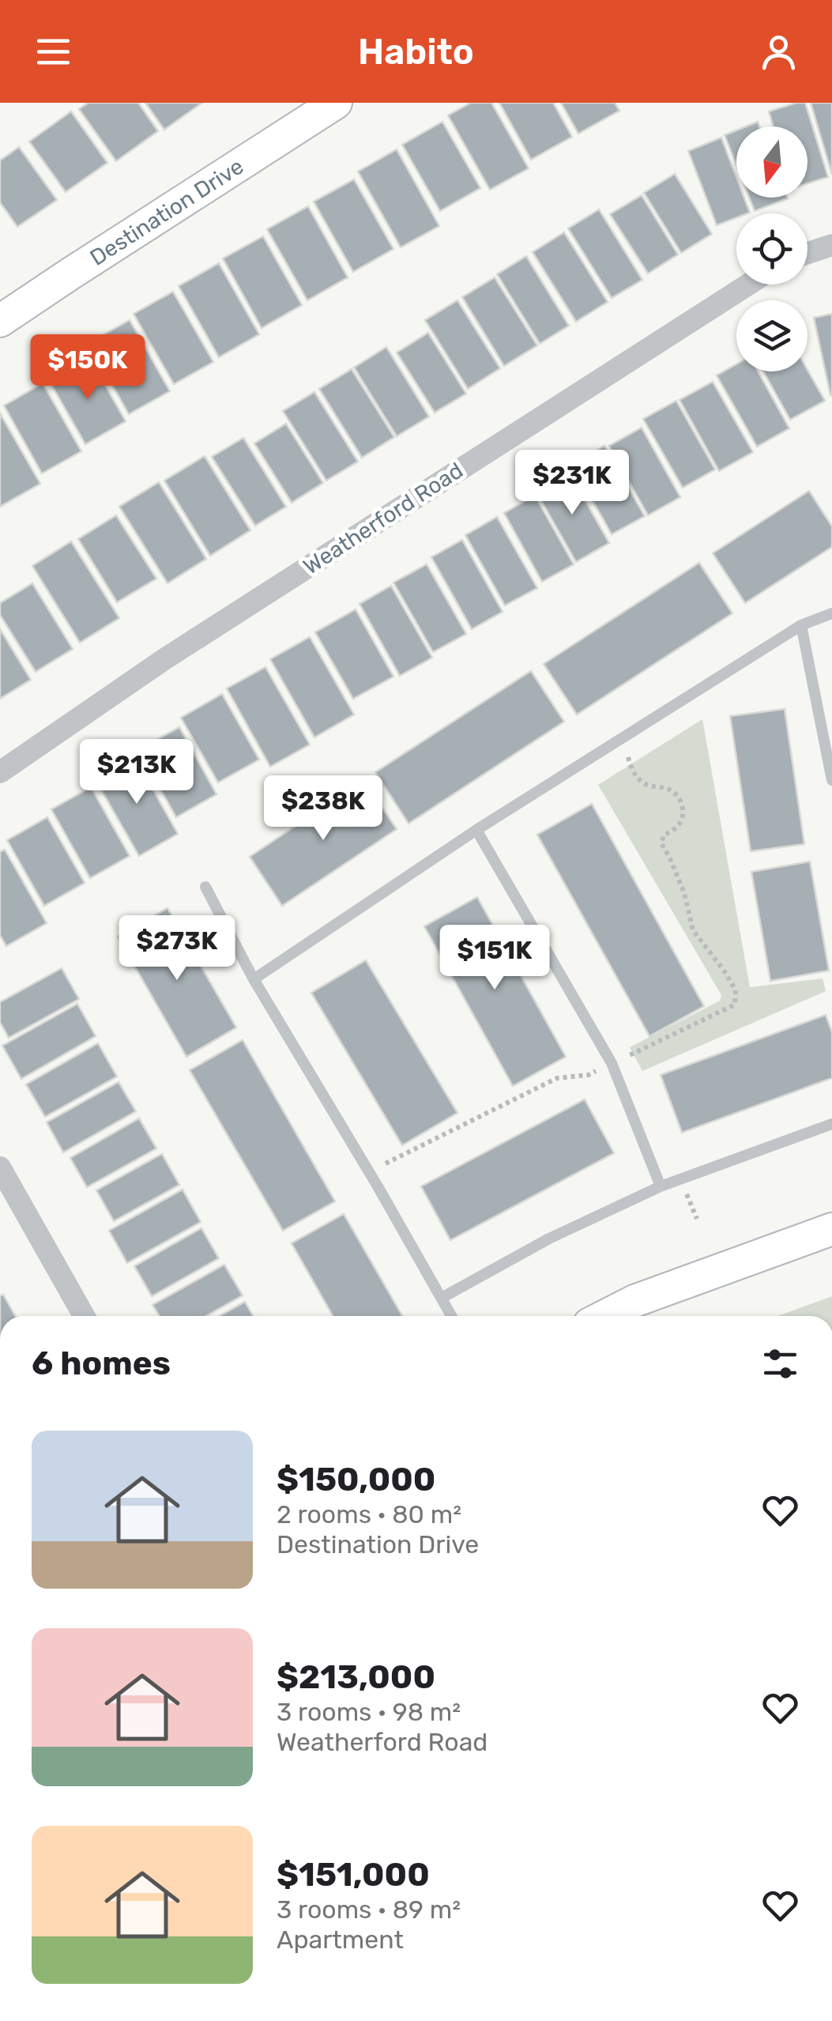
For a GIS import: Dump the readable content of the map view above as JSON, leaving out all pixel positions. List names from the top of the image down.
{
  "streets": {
    "street": ["Destination Drive", "Weatherford Road"]
  },
  "north": "bottom",
  "page": {
    "header": "Habito",
    "price": [
      "$150K",
      "$231K",
      "$213K",
      "$238K",
      "$273K",
      "$151K"
    ],
    "heading": "6 homes",
    "list": [
      {
        "name": "$150,000",
        "note": "2 rooms · 80 m² · Destination Drive"
      },
      {
        "name": "$213,000",
        "note": "3 rooms · 98 m² · Weatherford Road"
      },
      {
        "name": "$151,000",
        "note": "3 rooms · 89 m² · Apartment"
      }
    ]
  }
}
